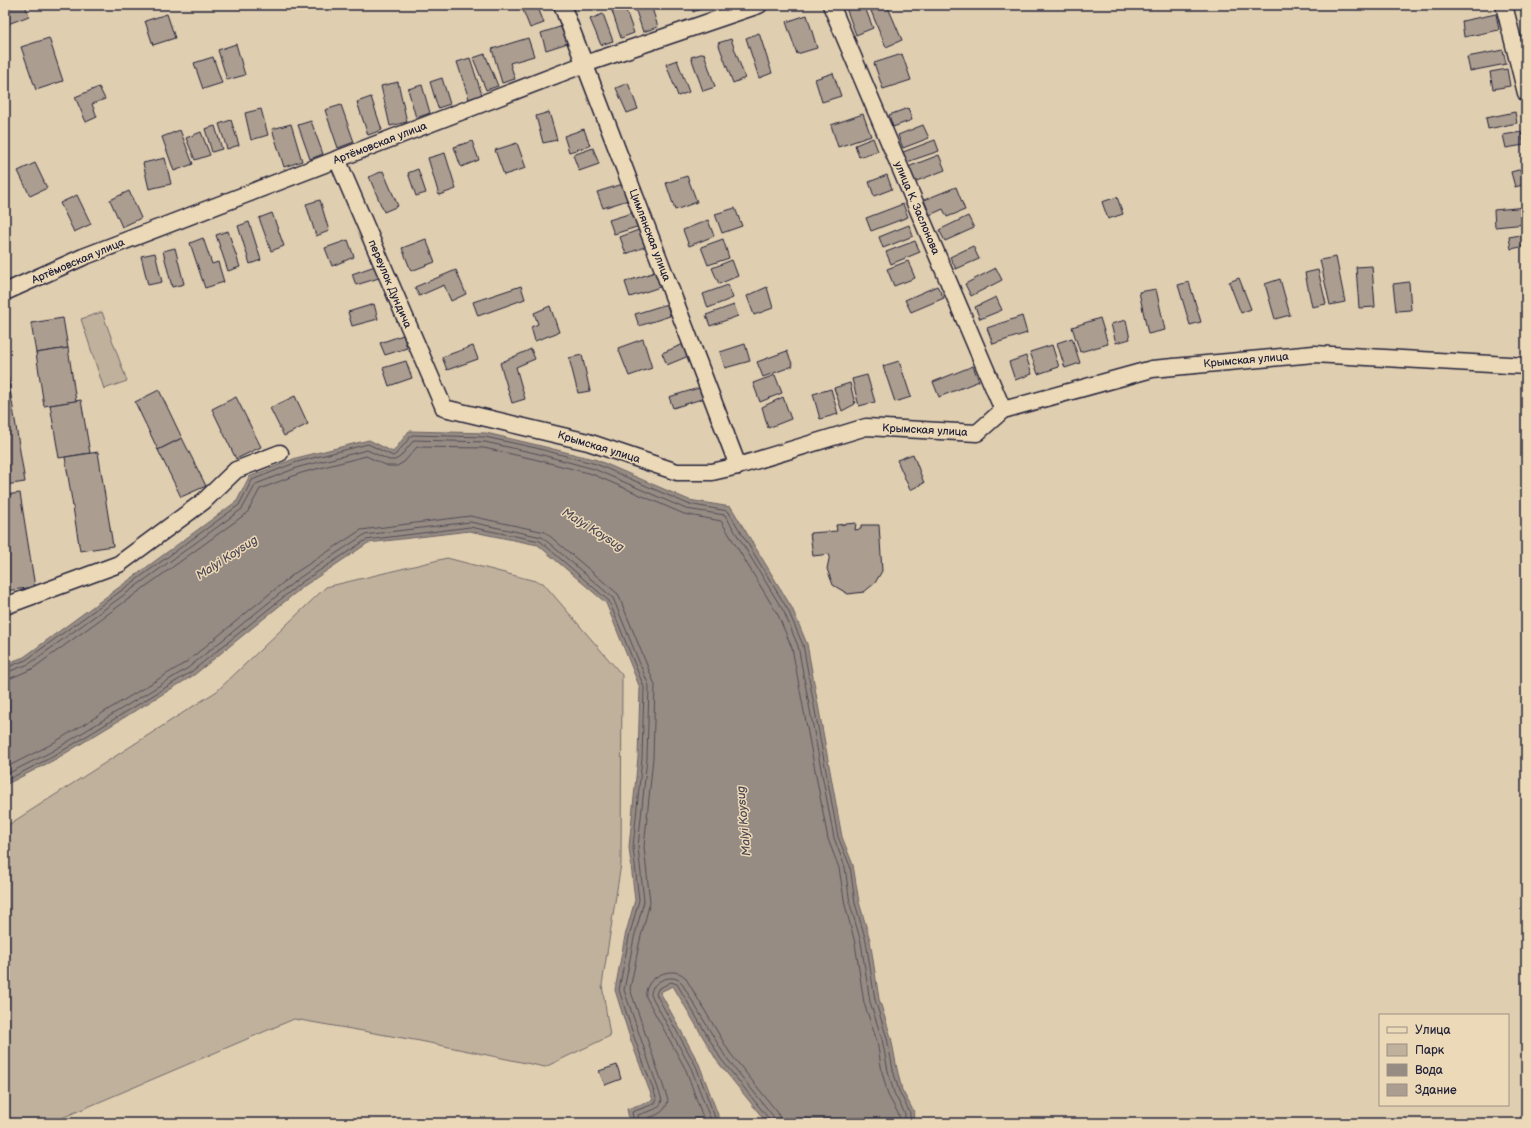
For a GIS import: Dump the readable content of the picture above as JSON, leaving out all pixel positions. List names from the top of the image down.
{
  "streets": {
    "street": [
      "Артёмовская улица",
      "улица К. Заслонова",
      "Цимлянская улица",
      "переулок Дундича",
      "Крымская улица"
    ]
  },
  "crossings": [
    ["Артёмовская улица", "Цимлянская улица"],
    ["Артёмовская улица", "переулок Дундича"],
    ["улица К. Заслонова", "Крымская улица"],
    ["Цимлянская улица", "Крымская улица"],
    ["переулок Дундича", "Крымская улица"]
  ],
  "water": ["Malyi Koysug"],
  "legend": [
    "Улица",
    "Парк",
    "Вода",
    "Здание"
  ]
}
